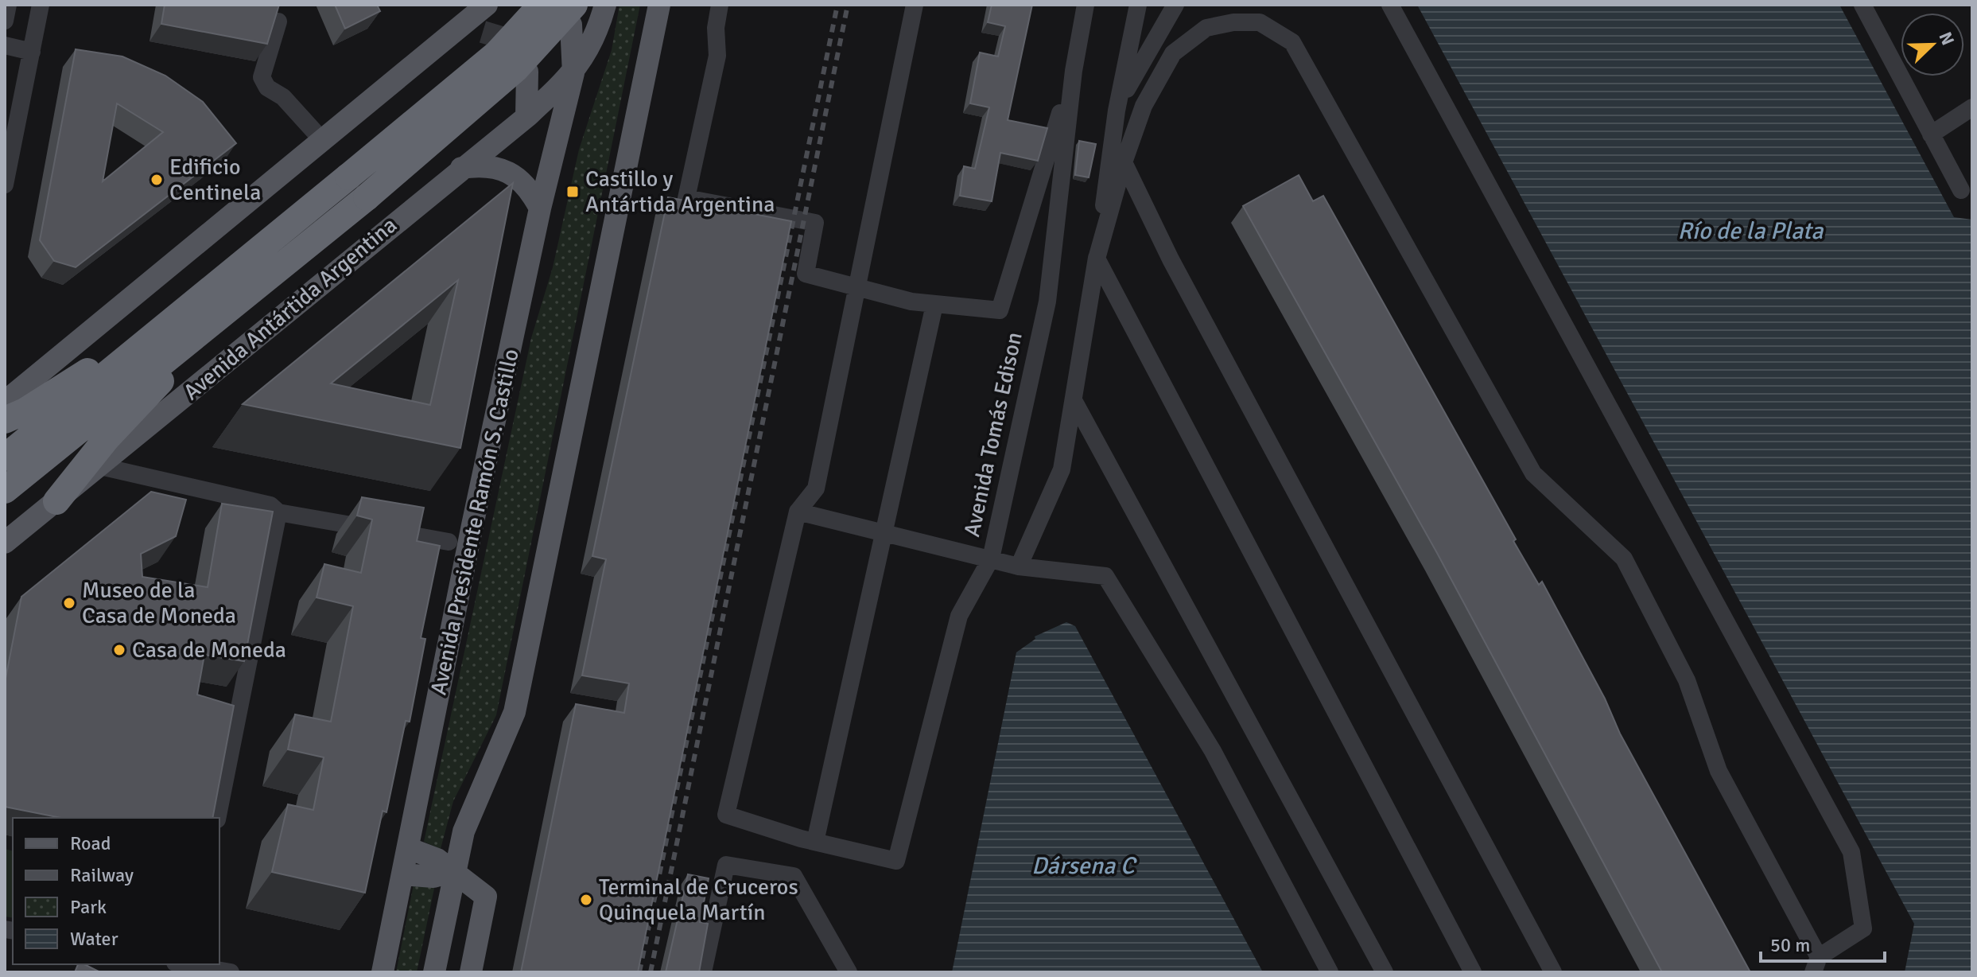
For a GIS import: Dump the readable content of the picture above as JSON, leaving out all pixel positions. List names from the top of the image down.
{
  "streets": {
    "main road": ["Avenida Antártida Argentina", "Avenida Presidente Ramón S. Castillo"],
    "street": ["Avenida Tomás Edison"]
  },
  "crossings": [
    ["Avenida Antártida Argentina", "Avenida Presidente Ramón S. Castillo"]
  ],
  "water": ["Río de la Plata", "Dársena C"],
  "places": {
    "other": [
      "Edificio Centinela",
      "Museo de la Casa de Moneda",
      "Casa de Moneda",
      "Terminal de Cruceros Quinquela Martín"
    ],
    "transit": ["Castillo y Antártida Argentina"]
  },
  "legend": [
    "Road",
    "Railway",
    "Park",
    "Water"
  ],
  "scale_bar": "50 m",
  "north": "top right"
}
